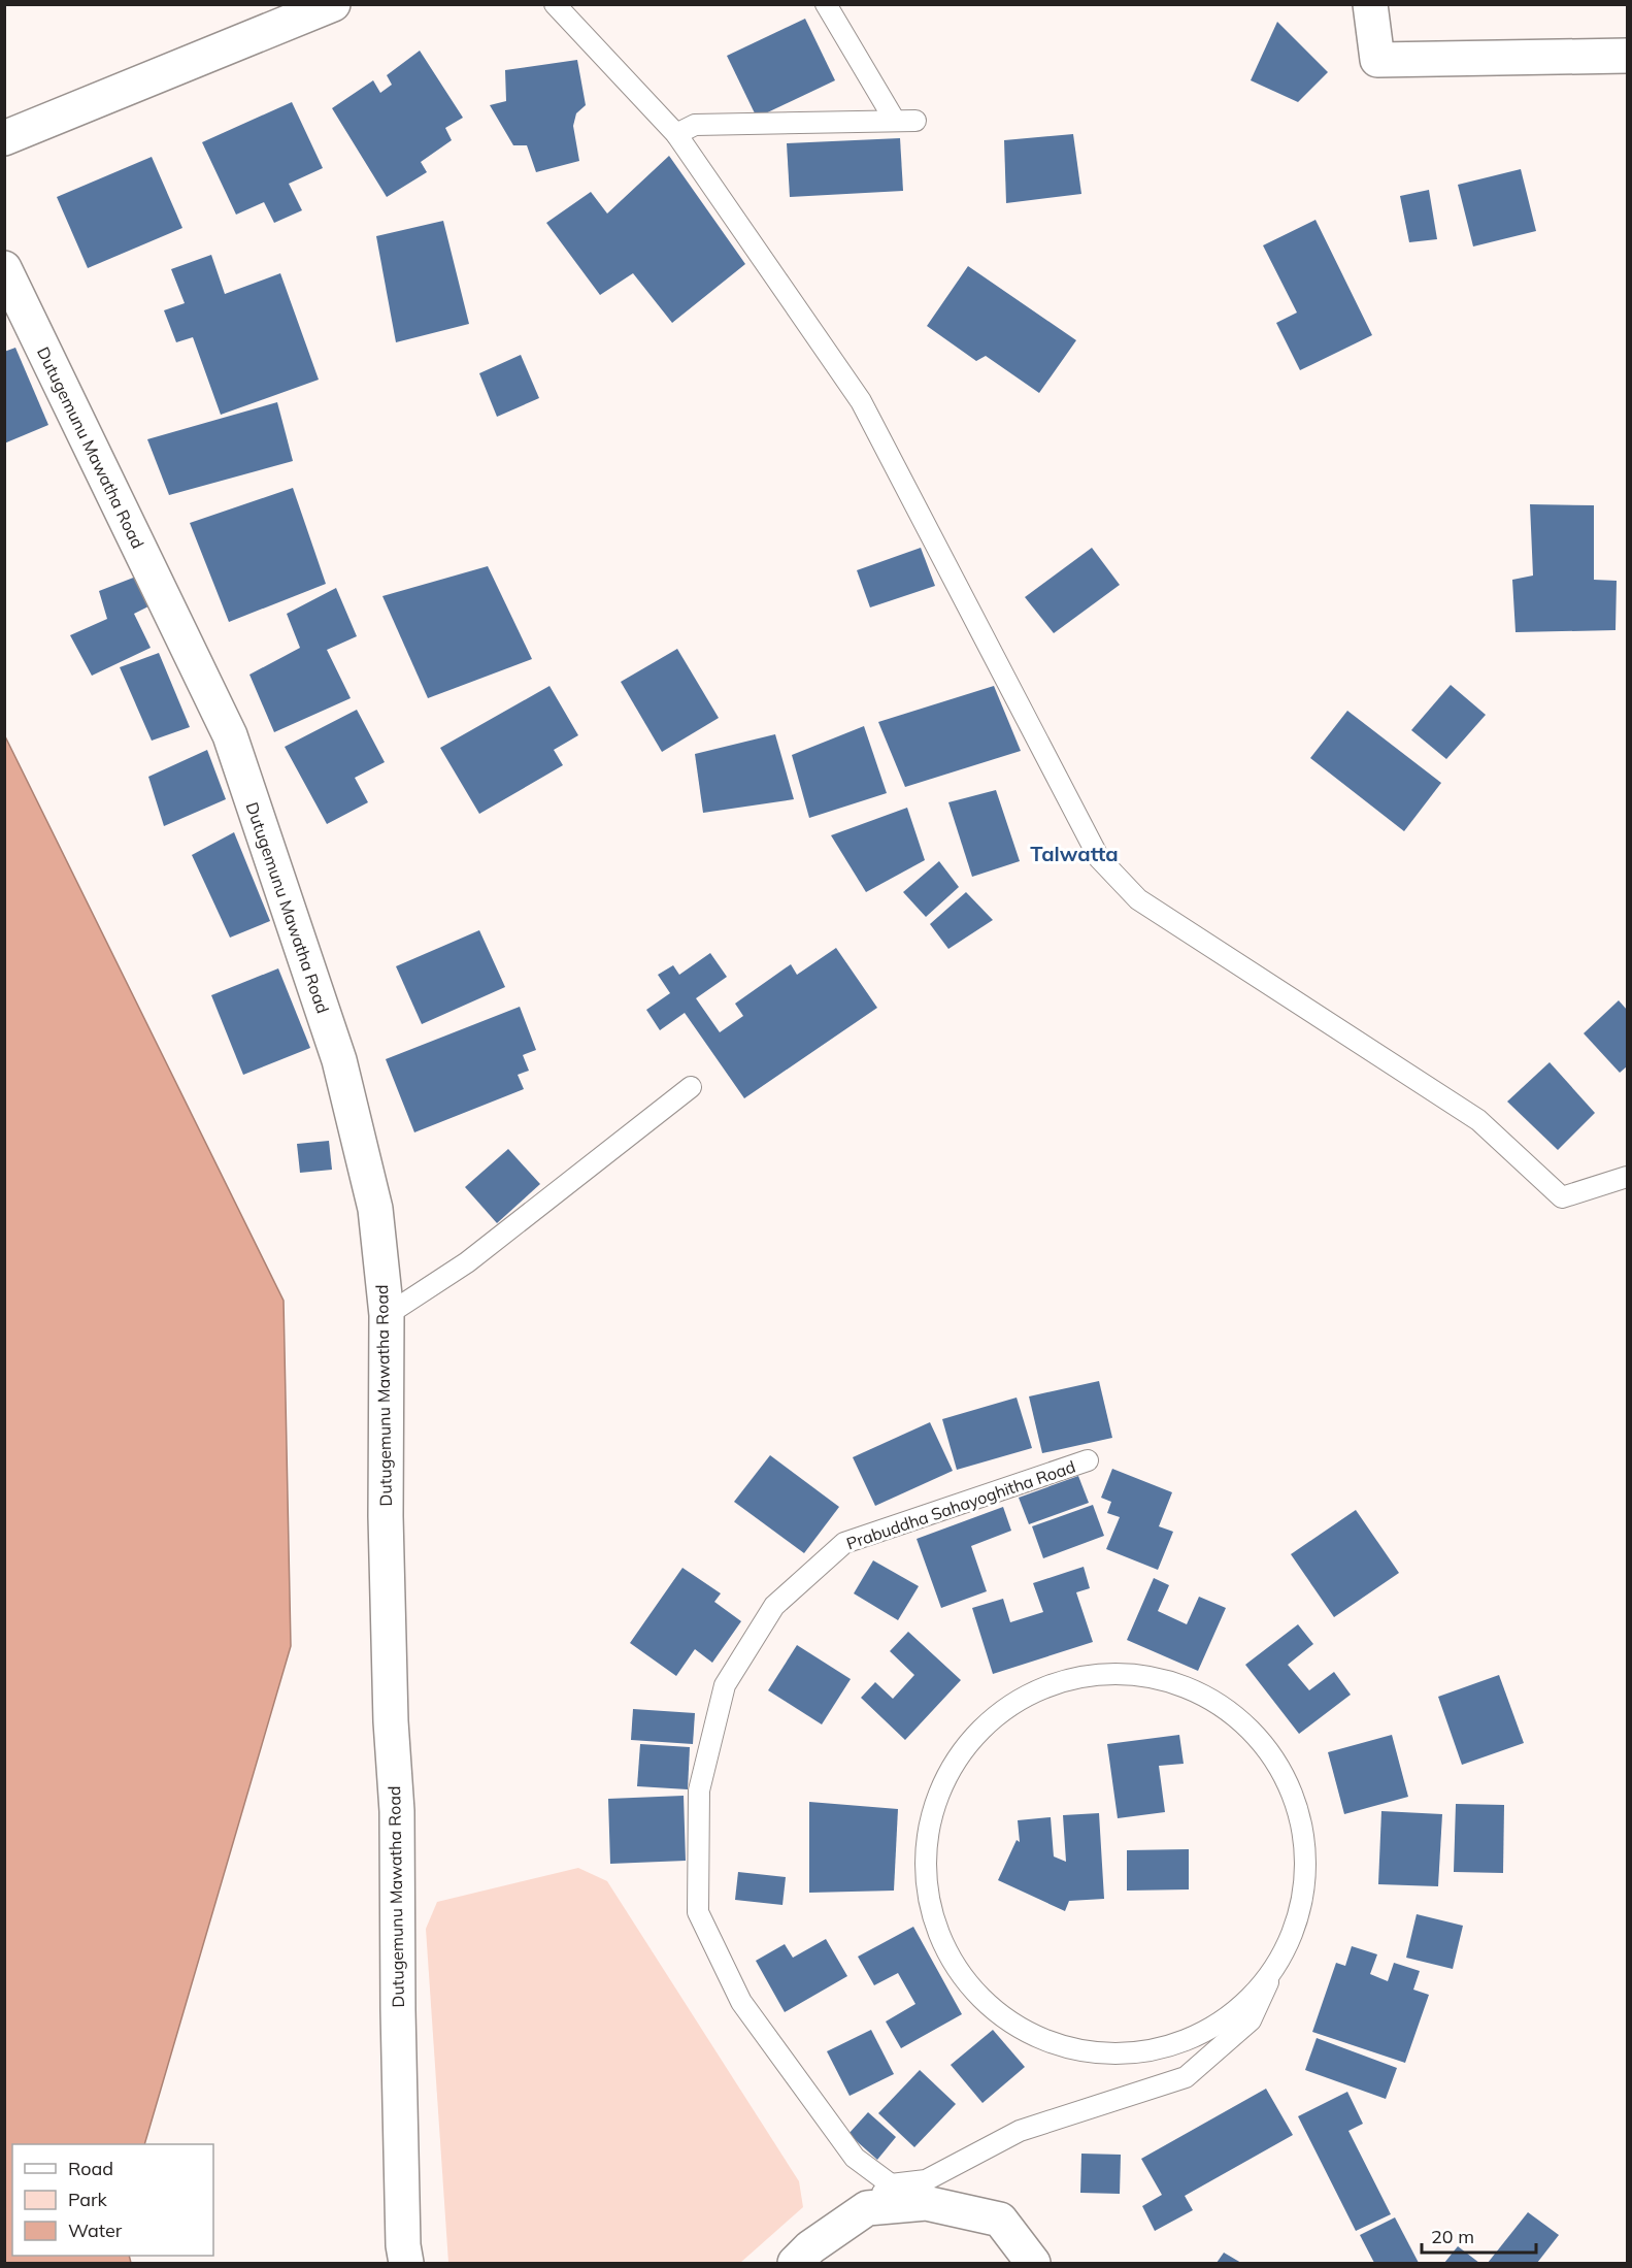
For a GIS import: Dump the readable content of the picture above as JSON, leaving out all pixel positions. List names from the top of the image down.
{
  "streets": {
    "street": ["Dutugemunu Mawatha Road"],
    "lane": ["Prabuddha Sahayoghitha Road"]
  },
  "districts": ["Talwatta"],
  "legend": ["Road", "Park", "Water"],
  "scale_bar": "20 m"
}
